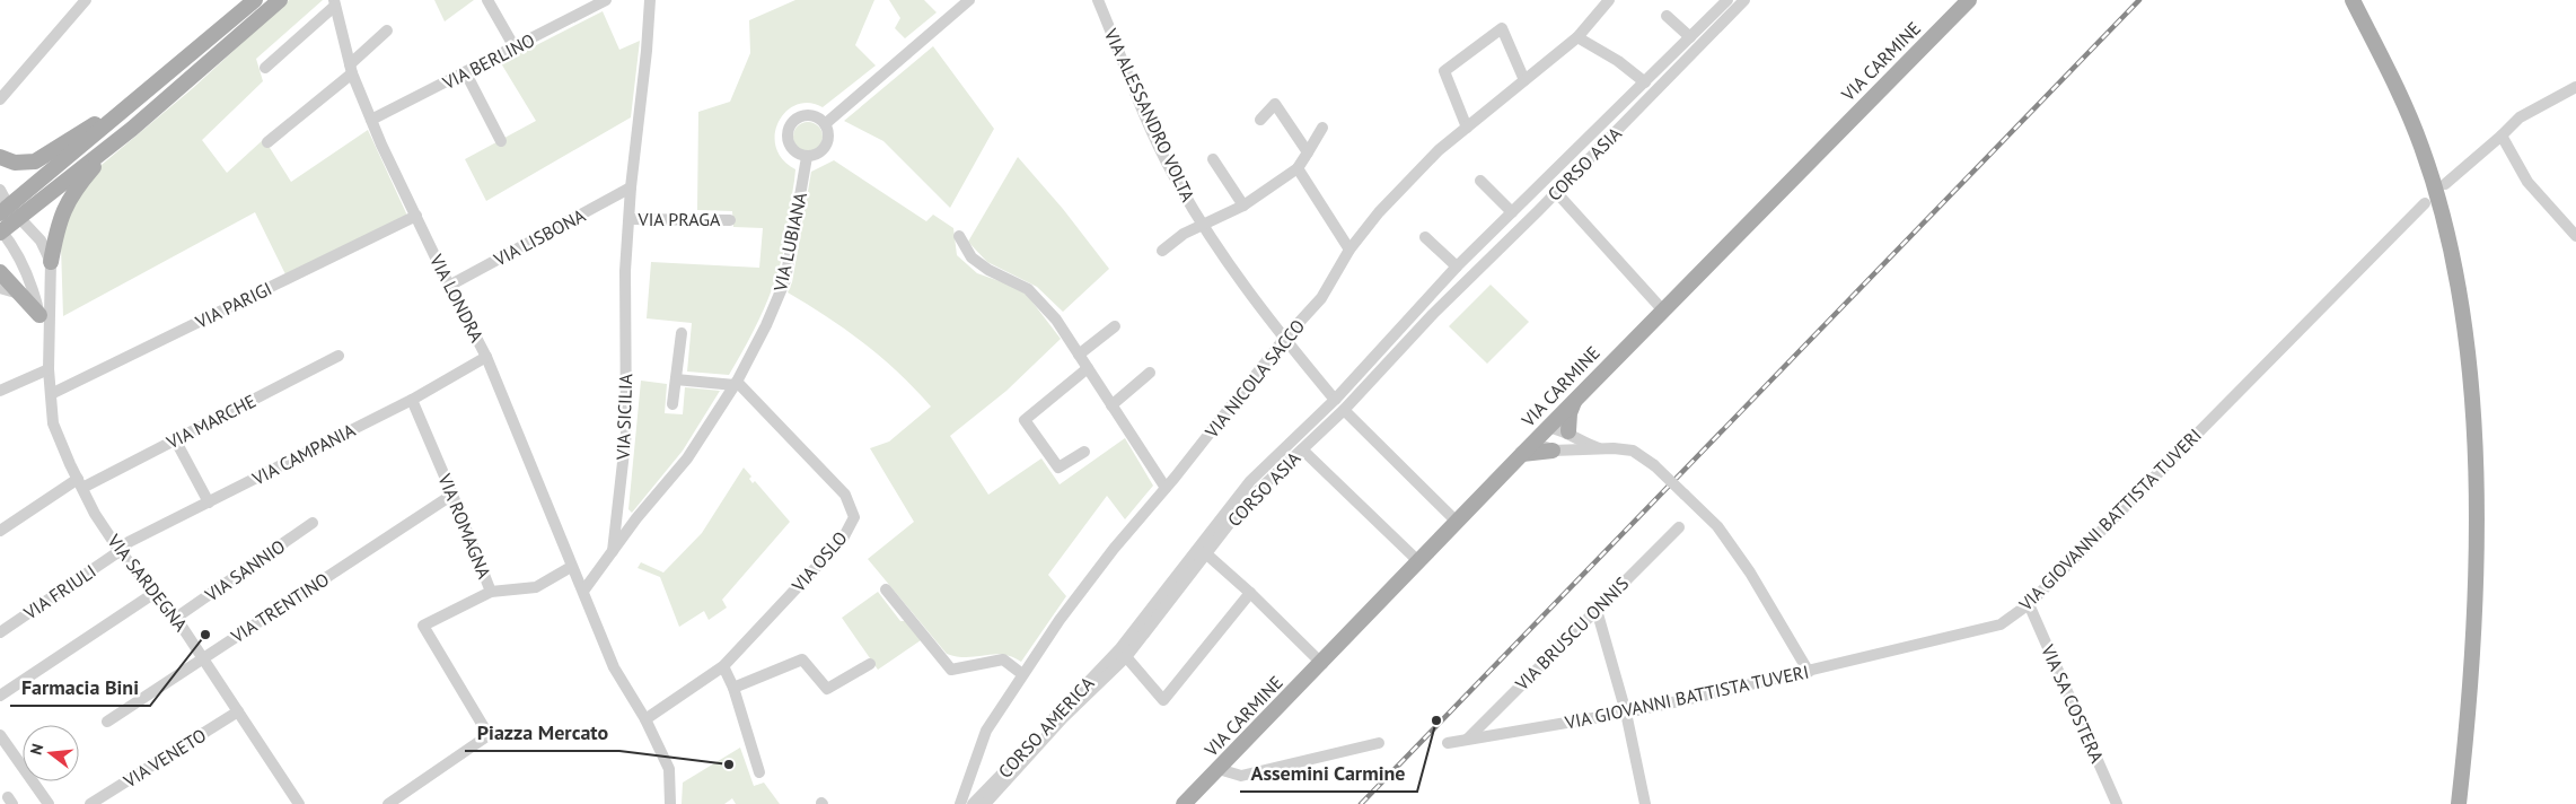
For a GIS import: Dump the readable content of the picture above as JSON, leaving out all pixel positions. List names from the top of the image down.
{
  "streets": {
    "main road": ["VIA CARMINE"],
    "street": [
      "VIA BERLINO",
      "VIA ALESSANDRO VOLTA",
      "CORSO ASIA",
      "VIA PRAGA",
      "VIA LISBONA",
      "VIA LUBIANA",
      "VIA LONDRA",
      "VIA PARIGI",
      "VIA NICOLA SACCO",
      "VIA SICILIA",
      "VIA MARCHE",
      "VIA CAMPANIA",
      "VIA GIOVANNI BATTISTA TUVERI",
      "VIA ROMAGNA",
      "VIA OSLO",
      "VIA SANNIO",
      "VIA SARDEGNA",
      "VIA FRIULI",
      "VIA TRENTINO",
      "VIA BRUSCU ONNIS",
      "VIA SA COSTERA",
      "CORSO AMERICA",
      "VIA VENETO"
    ]
  },
  "crossings": [
    ["VIA BERLINO", "VIA LONDRA"],
    ["VIA ALESSANDRO VOLTA", "CORSO ASIA"],
    ["VIA ALESSANDRO VOLTA", "VIA NICOLA SACCO"],
    ["CORSO ASIA", "CORSO AMERICA"],
    ["VIA PRAGA", "VIA SICILIA"],
    ["VIA LISBONA", "VIA LONDRA"],
    ["VIA LISBONA", "VIA SICILIA"],
    ["VIA LUBIANA", "VIA SICILIA"],
    ["VIA LUBIANA", "VIA OSLO"],
    ["VIA LONDRA", "VIA PARIGI"],
    ["VIA LONDRA", "VIA SICILIA"],
    ["VIA LONDRA", "VIA CAMPANIA"],
    ["VIA PARIGI", "VIA SARDEGNA"],
    ["VIA MARCHE", "VIA SARDEGNA"],
    ["VIA CAMPANIA", "VIA ROMAGNA"],
    ["VIA CAMPANIA", "VIA SARDEGNA"],
    ["VIA CAMPANIA", "VIA FRIULI"],
    ["VIA GIOVANNI BATTISTA TUVERI", "VIA BRUSCU ONNIS"],
    ["VIA GIOVANNI BATTISTA TUVERI", "VIA SA COSTERA"],
    ["VIA ROMAGNA", "VIA TRENTINO"],
    ["VIA SANNIO", "VIA SARDEGNA"],
    ["VIA SARDEGNA", "VIA FRIULI"],
    ["VIA SARDEGNA", "VIA TRENTINO"],
    ["VIA SARDEGNA", "VIA VENETO"]
  ],
  "places": ["Farmacia Bini", "Assemini Carmine", "Piazza Mercato"],
  "north": "left"
}
